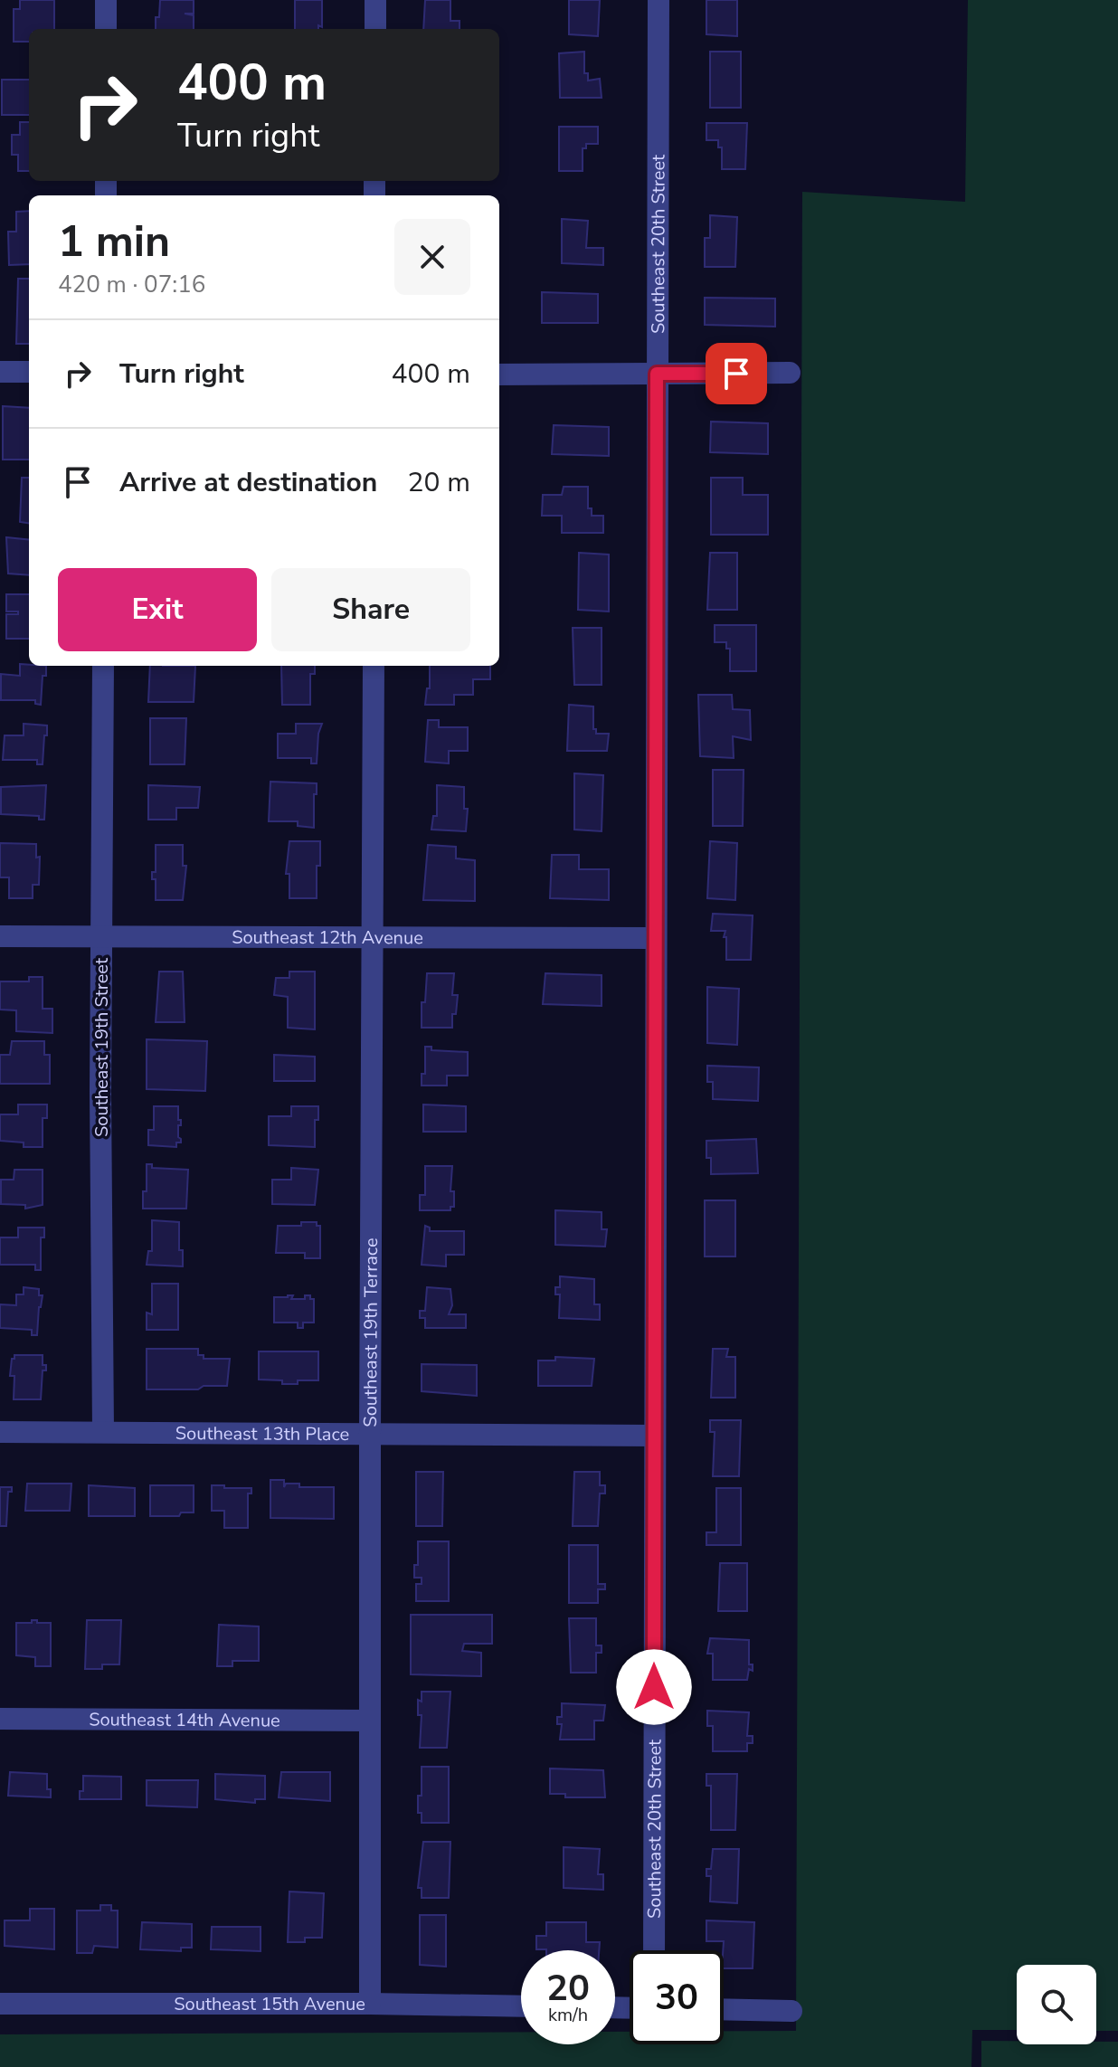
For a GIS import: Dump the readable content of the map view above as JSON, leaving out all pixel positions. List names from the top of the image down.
{
  "streets": {
    "street": [
      "Southeast 20th Street",
      "Southeast 12th Avenue",
      "Southeast 19th Street",
      "Southeast 19th Terrace",
      "Southeast 13th Place",
      "Southeast 14th Avenue",
      "Southeast 15th Avenue"
    ]
  },
  "crossings": [
    ["Southeast 20th Street", "Southeast 12th Avenue"],
    ["Southeast 20th Street", "Southeast 13th Place"],
    ["Southeast 12th Avenue", "Southeast 19th Street"],
    ["Southeast 12th Avenue", "Southeast 19th Terrace"],
    ["Southeast 19th Street", "Southeast 13th Place"],
    ["Southeast 19th Terrace", "Southeast 13th Place"],
    ["Southeast 19th Terrace", "Southeast 14th Avenue"],
    ["Southeast 19th Terrace", "Southeast 15th Avenue"]
  ],
  "page": {
    "turn": ["400 m", "Turn right"],
    "heading": ["1 min", "420 m · 07:16"],
    "list": [
      {
        "name": "Turn right",
        "value": "400 m"
      },
      {
        "name": "Arrive at destination",
        "value": "20 m"
      }
    ],
    "buttons": ["Exit", "Share"],
    "speed": "20 km/h",
    "limit": "30"
  }
}
